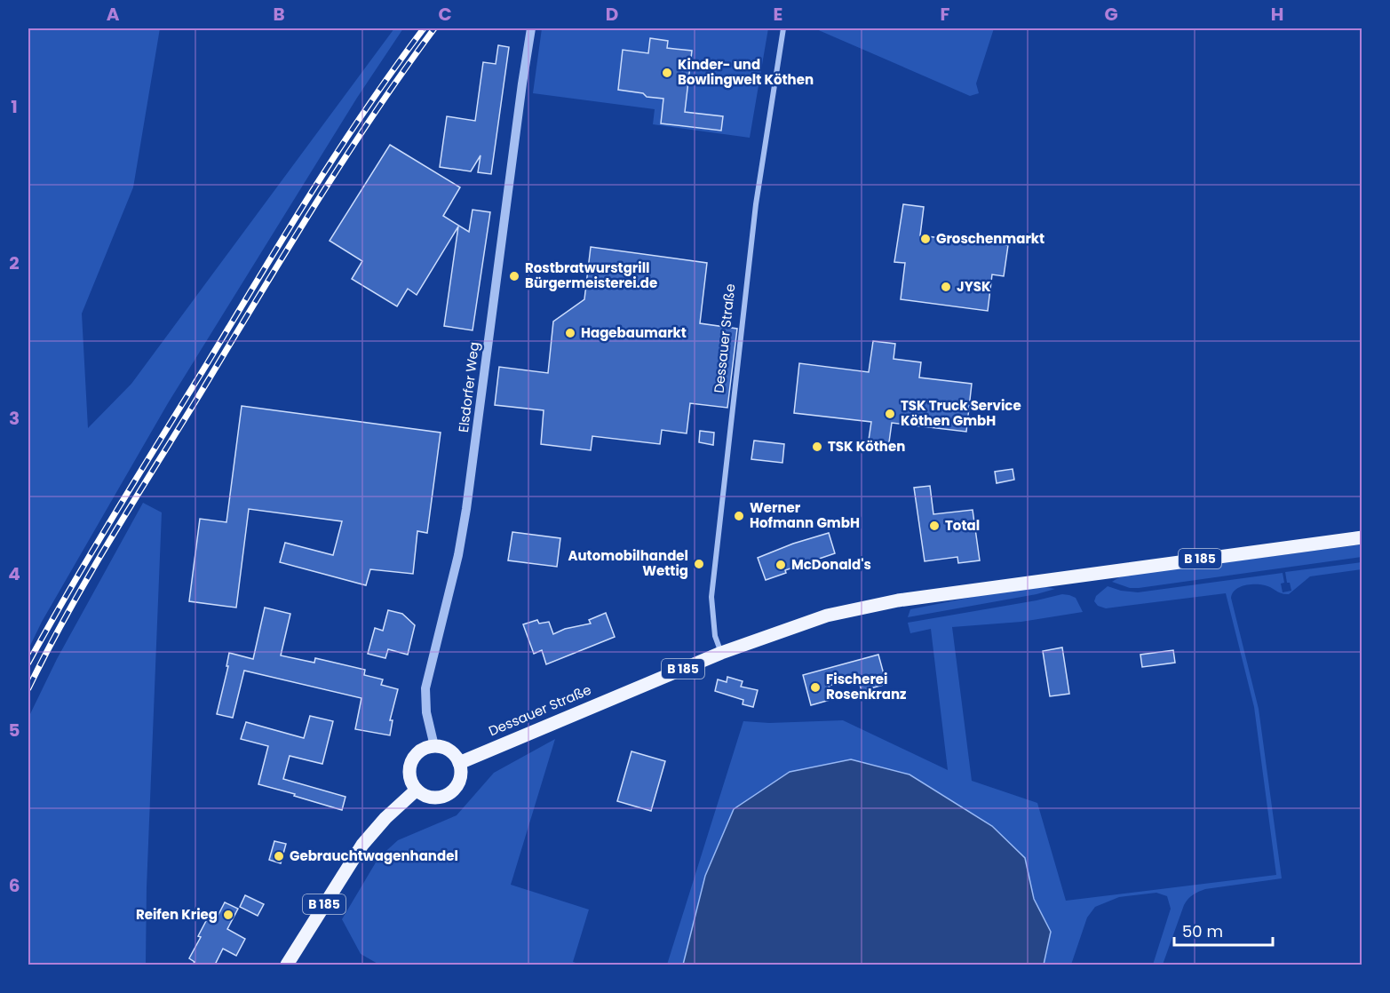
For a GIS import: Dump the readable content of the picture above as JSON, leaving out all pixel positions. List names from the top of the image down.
{
  "streets": {
    "main road": ["Dessauer Straße", "B 185"],
    "street": ["Elsdorfer Weg"]
  },
  "crossings": [
    ["Dessauer Straße", "Elsdorfer Weg"],
    ["Dessauer Straße", "B 185"],
    ["Elsdorfer Weg", "B 185"]
  ],
  "places": [
    "Kinder- und Bowlingwelt Köthen",
    "Groschenmarkt",
    "Rostbratwurstgrill Bürgermeisterei.de",
    "JYSK",
    "Hagebaumarkt",
    "TSK Truck Service Köthen GmbH",
    "TSK Köthen",
    "Werner Hofmann GmbH",
    "Total",
    "Automobilhandel Wettig",
    "McDonald's",
    "Fischerei Rosenkranz",
    "Gebrauchtwagenhandel",
    "Reifen Krieg"
  ],
  "scale_bar": "50 m",
  "grid": {
    "columns": [
      "A",
      "B",
      "C",
      "D",
      "E",
      "F",
      "G",
      "H"
    ],
    "rows": [
      "1",
      "2",
      "3",
      "4",
      "5",
      "6"
    ]
  }
}
